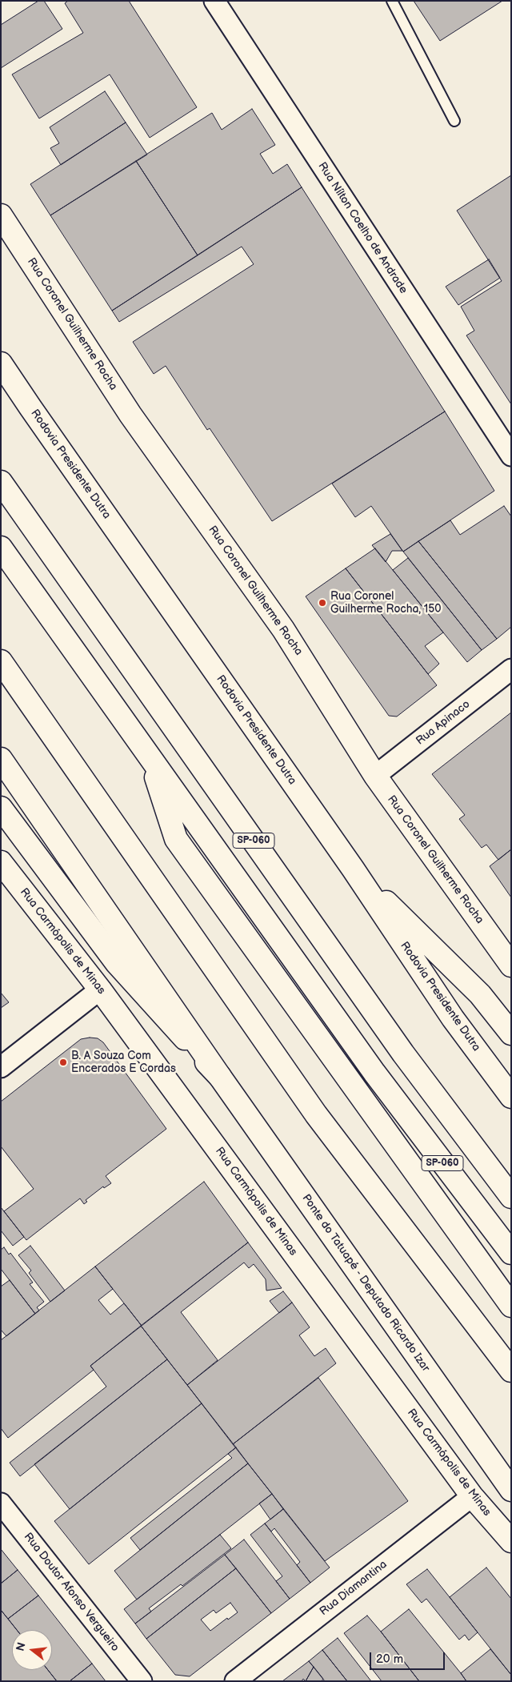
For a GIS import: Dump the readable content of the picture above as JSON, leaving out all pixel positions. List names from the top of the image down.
{
  "streets": {
    "main road": [
      "Rua Coronel Guilherme Rocha",
      "Rodovia Presidente Dutra",
      "SP-060",
      "Rua Carmópolis de Minas",
      "Ponte do Tatuapé - Deputado Ricardo Izar"
    ],
    "street": [
      "Rua Nílton Coelho de Andrade",
      "Rua Apinaco",
      "Rua Diamantina",
      "Rua Doutor Afonso Vergueiro"
    ]
  },
  "crossings": [
    ["Rua Coronel Guilherme Rocha", "Rua Apinaco"],
    ["Rua Carmópolis de Minas", "Rua Diamantina"]
  ],
  "places": ["Rua Coronel Guilherme Rocha, 150", "B. A Souza Com Encerados E Cordas"],
  "scale_bar": "20 m",
  "north": "left"
}
